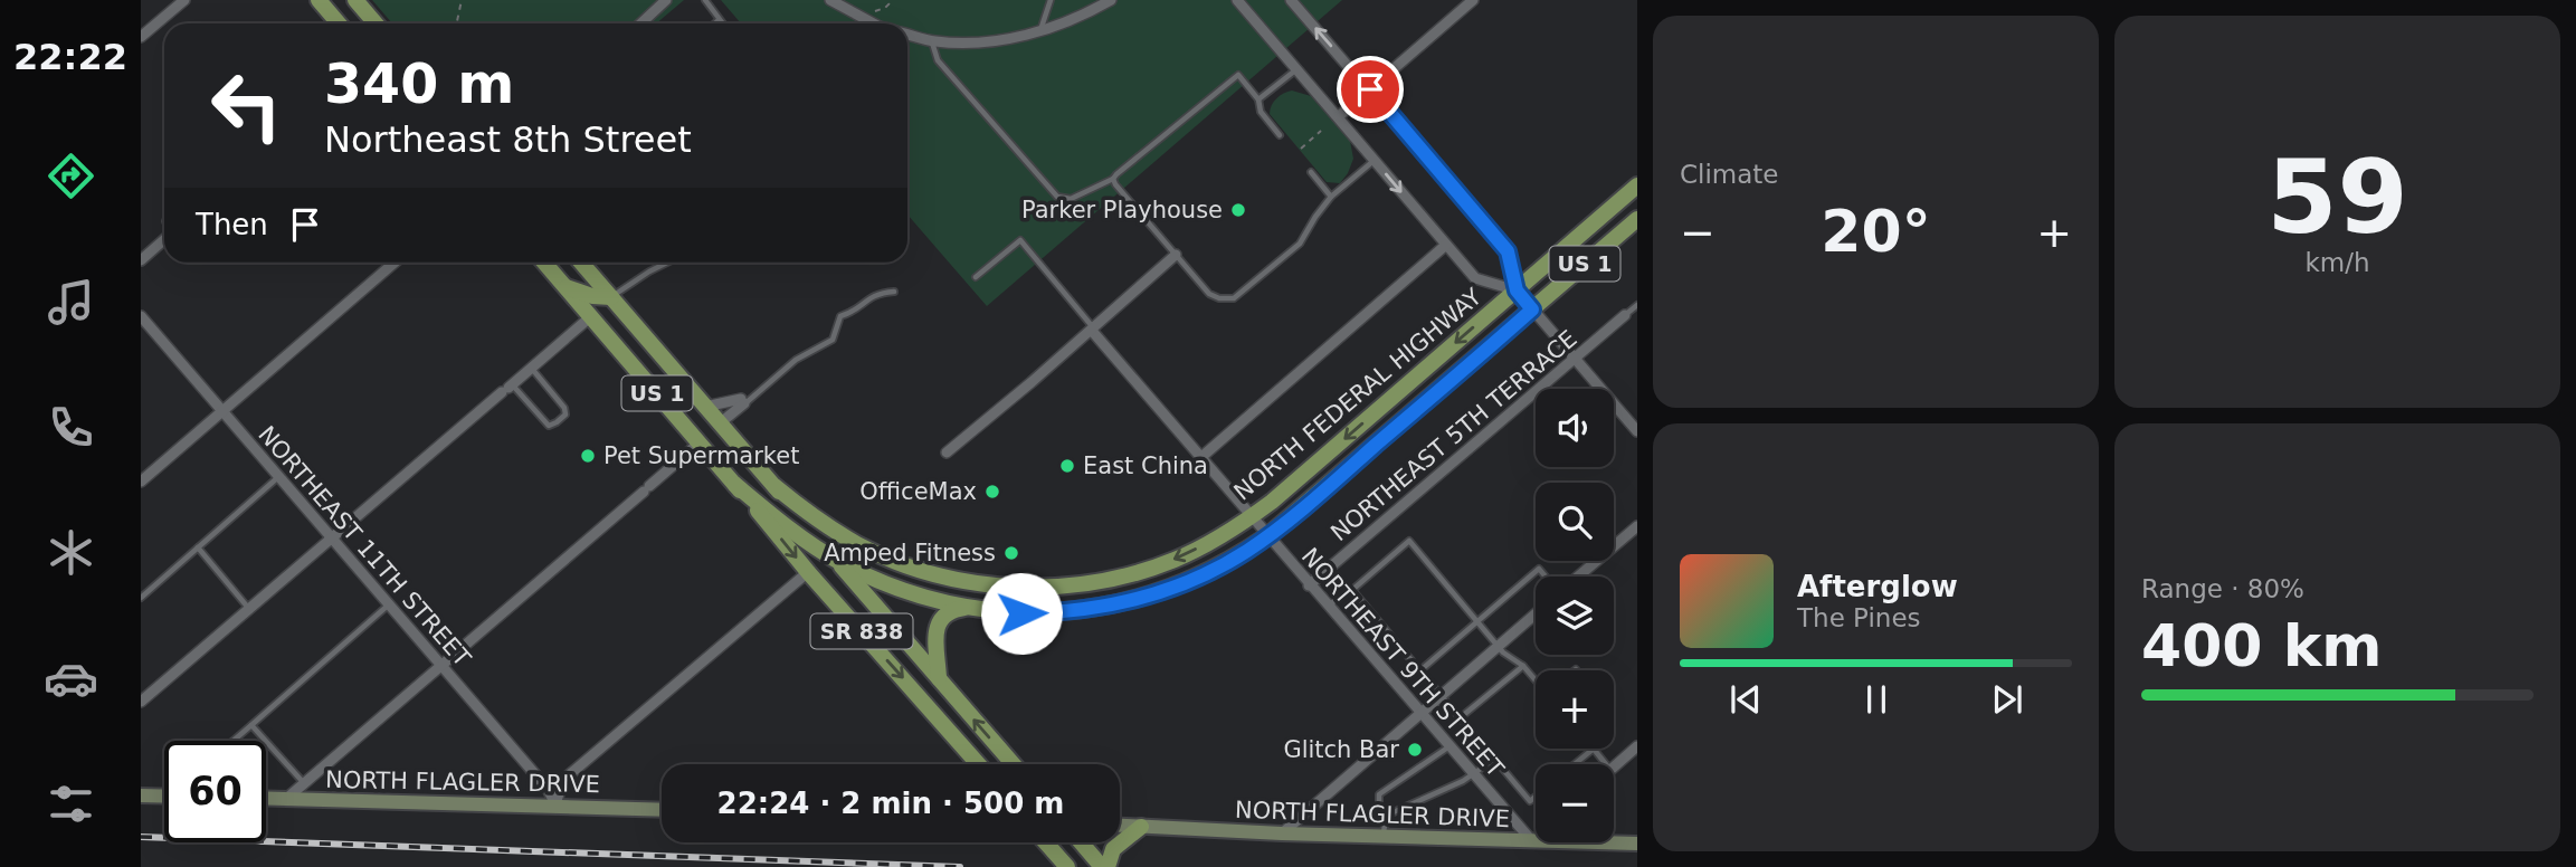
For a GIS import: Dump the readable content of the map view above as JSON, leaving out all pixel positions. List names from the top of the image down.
{
  "streets": {
    "main road": ["US 1", "NORTH FEDERAL HIGHWAY", "SR 838"],
    "street": [
      "NORTHEAST 5TH TERRACE",
      "NORTHEAST 11TH STREET",
      "NORTHEAST 9TH STREET",
      "NORTH FLAGLER DRIVE"
    ]
  },
  "crossings": [
    ["US 1", "NORTH FEDERAL HIGHWAY"],
    ["US 1", "SR 838"],
    ["NORTH FEDERAL HIGHWAY", "SR 838"],
    ["NORTH FEDERAL HIGHWAY", "NORTHEAST 9TH STREET"],
    ["NORTHEAST 5TH TERRACE", "NORTHEAST 9TH STREET"],
    ["NORTHEAST 11TH STREET", "NORTH FLAGLER DRIVE"],
    ["NORTHEAST 9TH STREET", "NORTH FLAGLER DRIVE"]
  ],
  "places": [
    "Parker Playhouse",
    "Pet Supermarket",
    "East China",
    "OfficeMax",
    "Amped Fitness",
    "Glitch Bar"
  ],
  "page": {
    "tabs": "22:22",
    "tile": [
      "Climate",
      ["59", "km/h"],
      ["Range · 80%", "400 km"]
    ],
    "turn": ["340 m", "Northeast 8th Street"],
    "then": "Then",
    "heat": ["−", "20°", "+"],
    "map_buttons": ["+", "−"],
    "song": ["Afterglow", "The Pines"],
    "limit": "60",
    "trip": "22:24 · 2 min · 500 m"
  }
}
